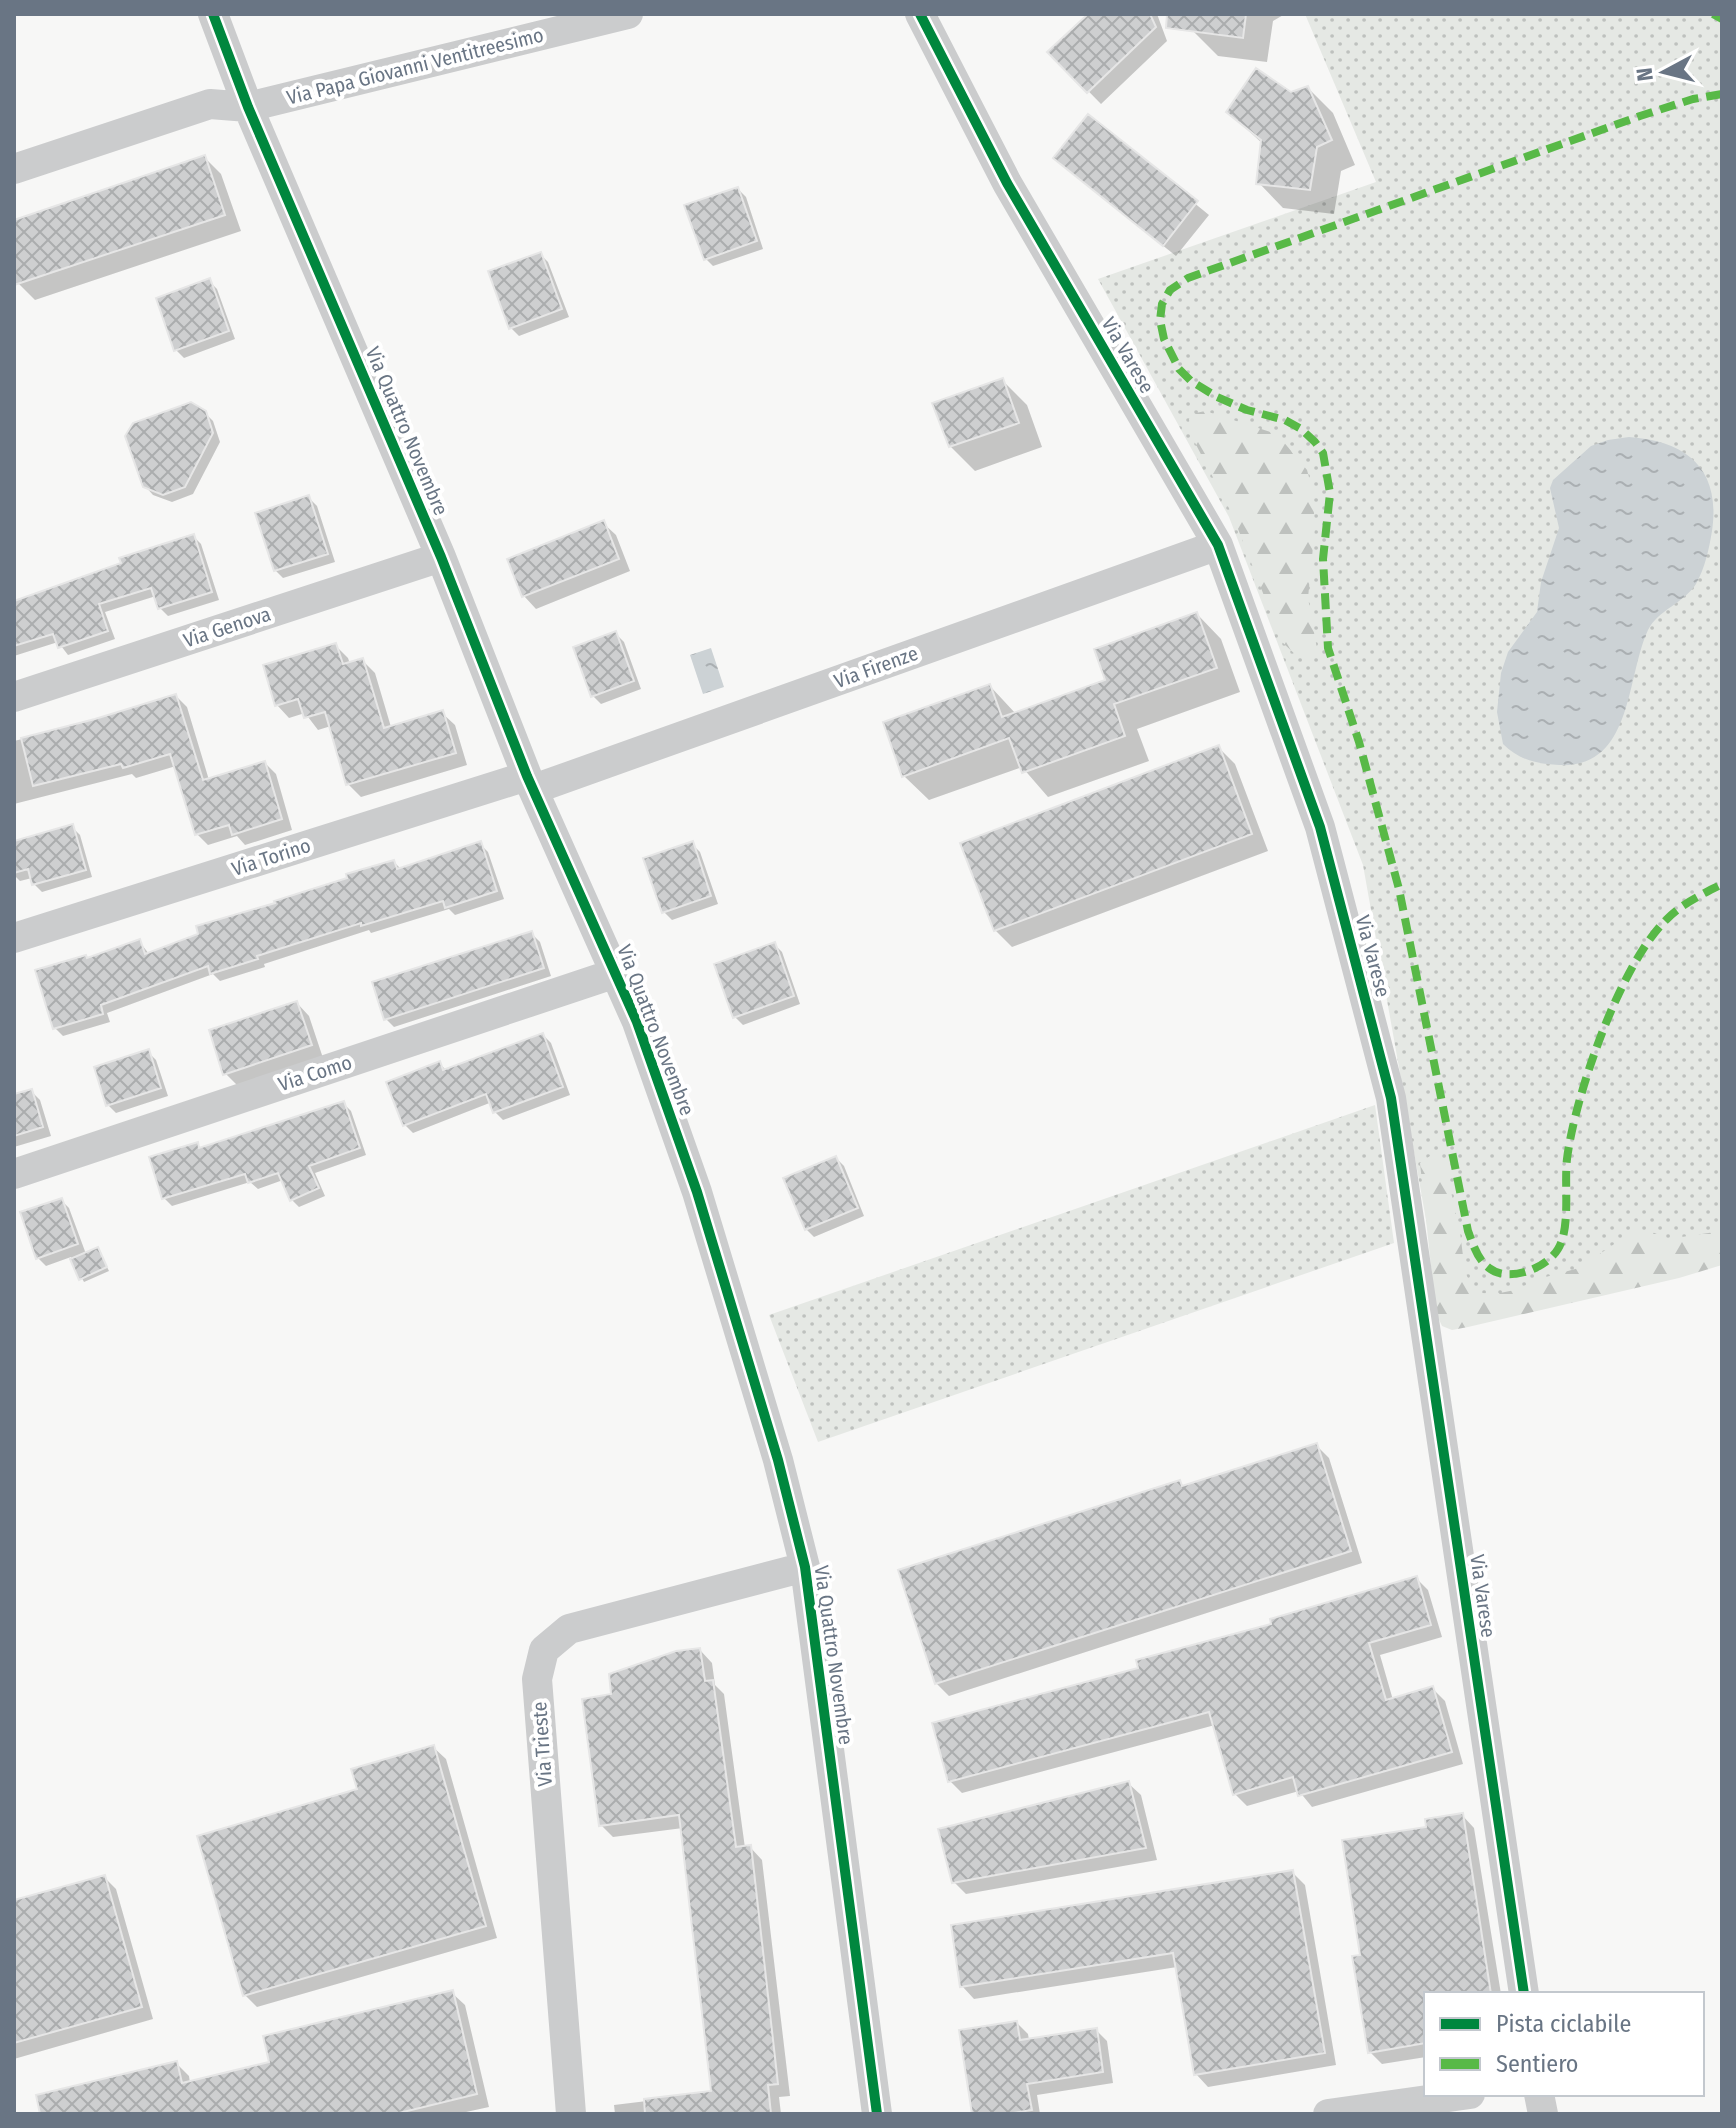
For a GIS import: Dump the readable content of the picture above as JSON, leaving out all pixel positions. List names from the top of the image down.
{
  "streets": {
    "street": [
      "Via Papa Giovanni Ventitreesimo",
      "Via Varese",
      "Via Quattro Novembre",
      "Via Genova",
      "Via Firenze",
      "Via Torino",
      "Via Como",
      "Via Trieste"
    ]
  },
  "crossings": [
    ["Via Papa Giovanni Ventitreesimo", "Via Quattro Novembre"],
    ["Via Varese", "Via Firenze"],
    ["Via Quattro Novembre", "Via Genova"],
    ["Via Quattro Novembre", "Via Firenze"],
    ["Via Quattro Novembre", "Via Torino"],
    ["Via Quattro Novembre", "Via Como"],
    ["Via Quattro Novembre", "Via Trieste"],
    ["Via Firenze", "Via Torino"]
  ],
  "legend": ["Pista ciclabile", "Sentiero"],
  "north": "left"
}
